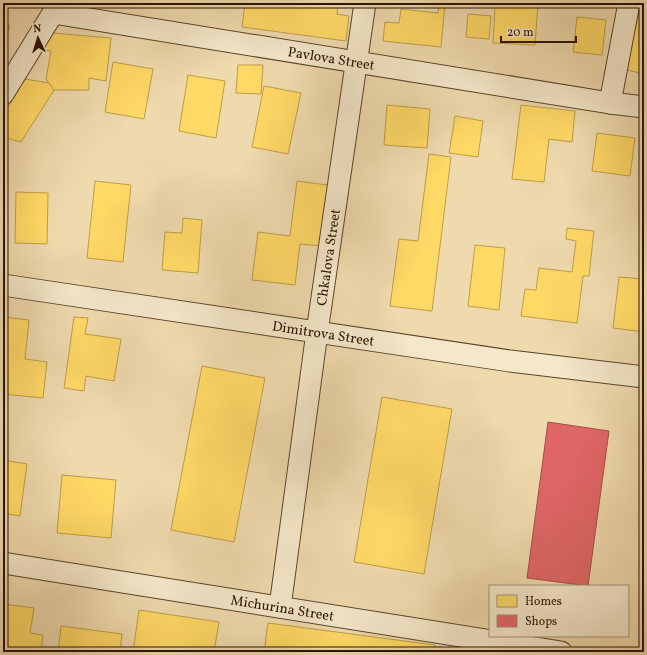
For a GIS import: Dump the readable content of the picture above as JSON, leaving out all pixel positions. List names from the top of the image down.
{
  "streets": {
    "street": [
      "Pavlova Street",
      "Chkalova Street",
      "Dimitrova Street",
      "Michurina Street"
    ]
  },
  "crossings": [
    ["Pavlova Street", "Chkalova Street"],
    ["Chkalova Street", "Dimitrova Street"],
    ["Chkalova Street", "Michurina Street"]
  ],
  "legend": ["Homes", "Shops"],
  "scale_bar": "20 m",
  "north": "top"
}
